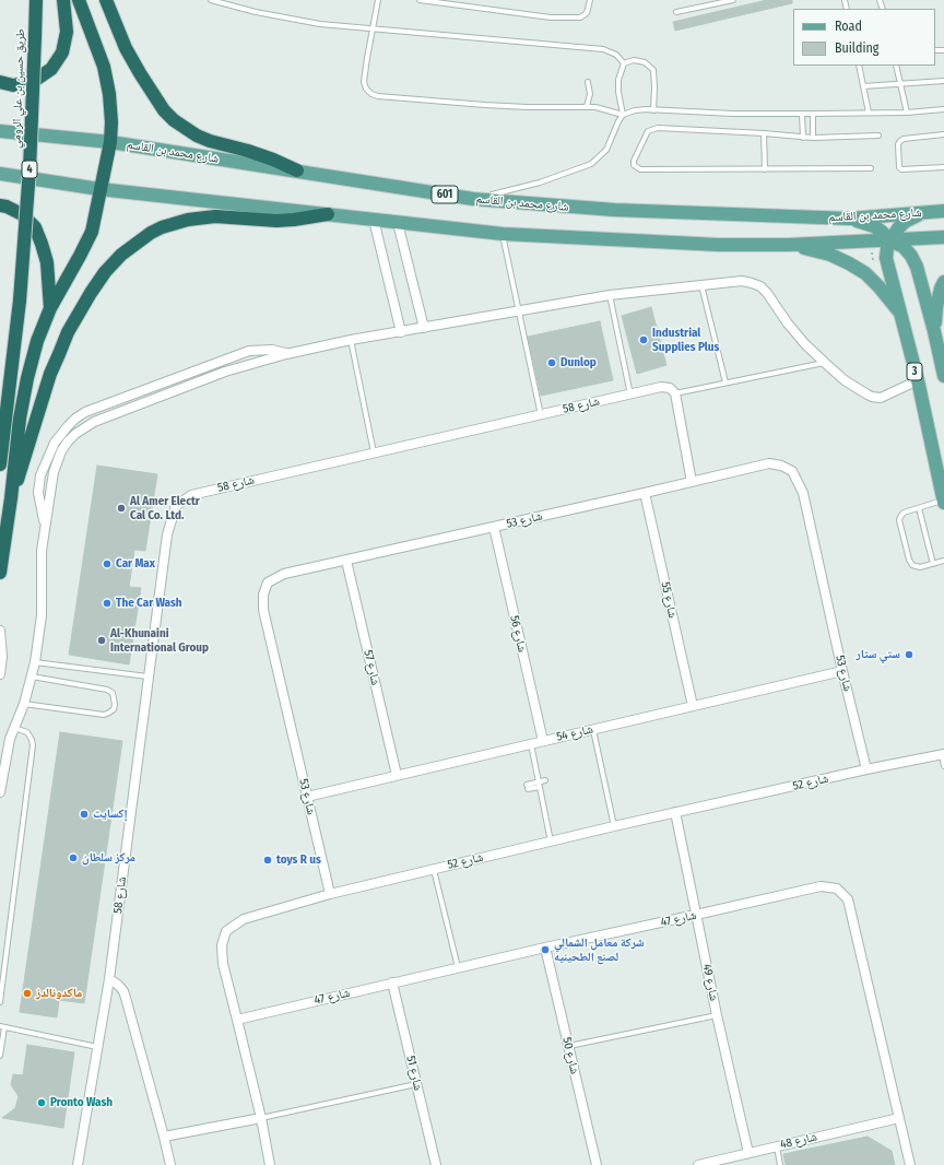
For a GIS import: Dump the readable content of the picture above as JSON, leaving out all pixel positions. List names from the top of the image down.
{
  "streets": {
    "highway": ["طريق حسين بن علي الرومي", "4"],
    "main road": ["شارع محمد بن القاسم", "601", "3"],
    "street": [
      "شارع 58",
      "شارع 53",
      "شارع 55",
      "شارع 56",
      "شارع 57",
      "شارع 54",
      "شارع 52",
      "شارع 47",
      "شارع 49",
      "شارع 50",
      "شارع 51",
      "شارع 48"
    ]
  },
  "crossings": [
    ["شارع محمد بن القاسم", "3"],
    ["شارع 53", "شارع 55"],
    ["شارع 53", "شارع 56"],
    ["شارع 53", "شارع 57"],
    ["شارع 53", "شارع 54"],
    ["شارع 53", "شارع 52"],
    ["شارع 55", "شارع 54"],
    ["شارع 56", "شارع 54"],
    ["شارع 57", "شارع 54"],
    ["شارع 52", "شارع 47"],
    ["شارع 52", "شارع 49"],
    ["شارع 47", "شارع 49"],
    ["شارع 47", "شارع 50"],
    ["شارع 47", "شارع 51"],
    ["شارع 47", "شارع 48"],
    ["شارع 49", "شارع 48"]
  ],
  "places": [
    "Industrial Supplies Plus",
    "Dunlop",
    "Al Amer Electr Cal Co. Ltd.",
    "Car Max",
    "The Car Wash",
    "Al-Khunaini International Group",
    "ستي ستار",
    "إكسايت",
    "مركز سلطان",
    "toys R us",
    "شركة معامل الشمالي لصنع الطحينيه",
    "ماكدونالدز",
    "Pronto Wash"
  ],
  "legend": ["Road", "Building"]
}
